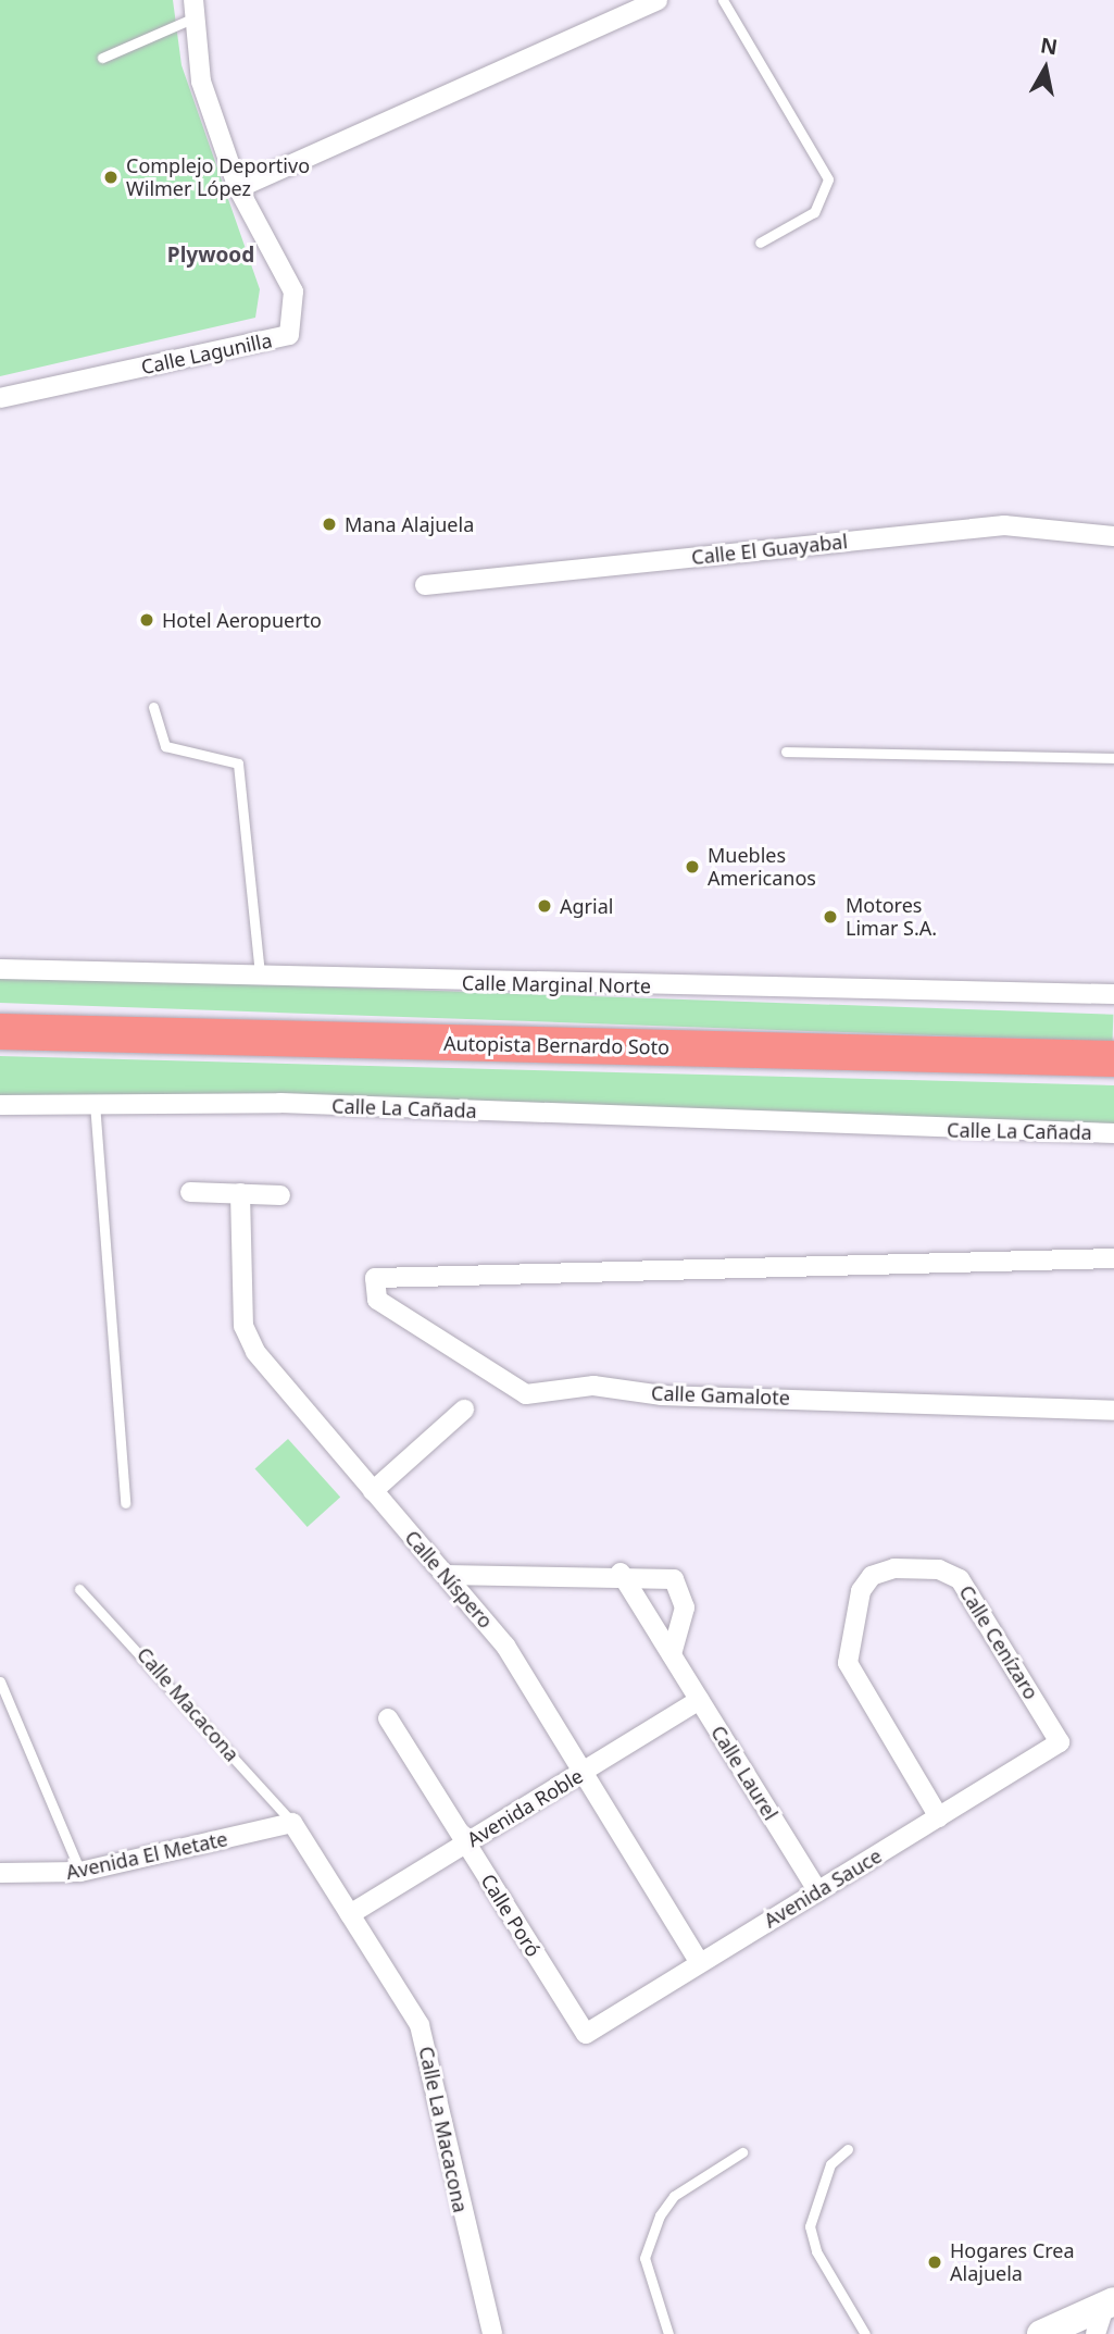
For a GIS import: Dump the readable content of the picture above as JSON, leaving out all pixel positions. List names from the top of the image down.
{
  "streets": {
    "highway": ["Autopista Bernardo Soto"],
    "street": [
      "Calle Lagunilla",
      "Calle El Guayabal",
      "Calle Marginal Norte",
      "Calle La Cañada",
      "Calle Gamalote",
      "Calle Níspero",
      "Calle Cenízaro",
      "Calle Laurel",
      "Avenida Roble",
      "Avenida El Metate",
      "Avenida Sauce",
      "Calle Poró",
      "Calle La Macacona"
    ],
    "lane": ["Calle Macacona"]
  },
  "crossings": [
    ["Calle Níspero", "Avenida Roble"],
    ["Calle Níspero", "Avenida Sauce"],
    ["Calle Cenízaro", "Avenida Sauce"],
    ["Calle Macacona", "Avenida El Metate"],
    ["Calle Macacona", "Calle La Macacona"],
    ["Calle Laurel", "Avenida Roble"],
    ["Calle Laurel", "Avenida Sauce"],
    ["Avenida Roble", "Calle Poró"],
    ["Avenida Roble", "Calle La Macacona"],
    ["Avenida El Metate", "Calle La Macacona"],
    ["Avenida Sauce", "Calle Poró"]
  ],
  "districts": ["Plywood"],
  "places": [
    "Complejo Deportivo Wilmer López",
    "Mana Alajuela",
    "Hotel Aeropuerto",
    "Muebles Americanos",
    "Agrial",
    "Motores Limar S.A.",
    "Hogares Crea Alajuela"
  ],
  "north": "top"
}
